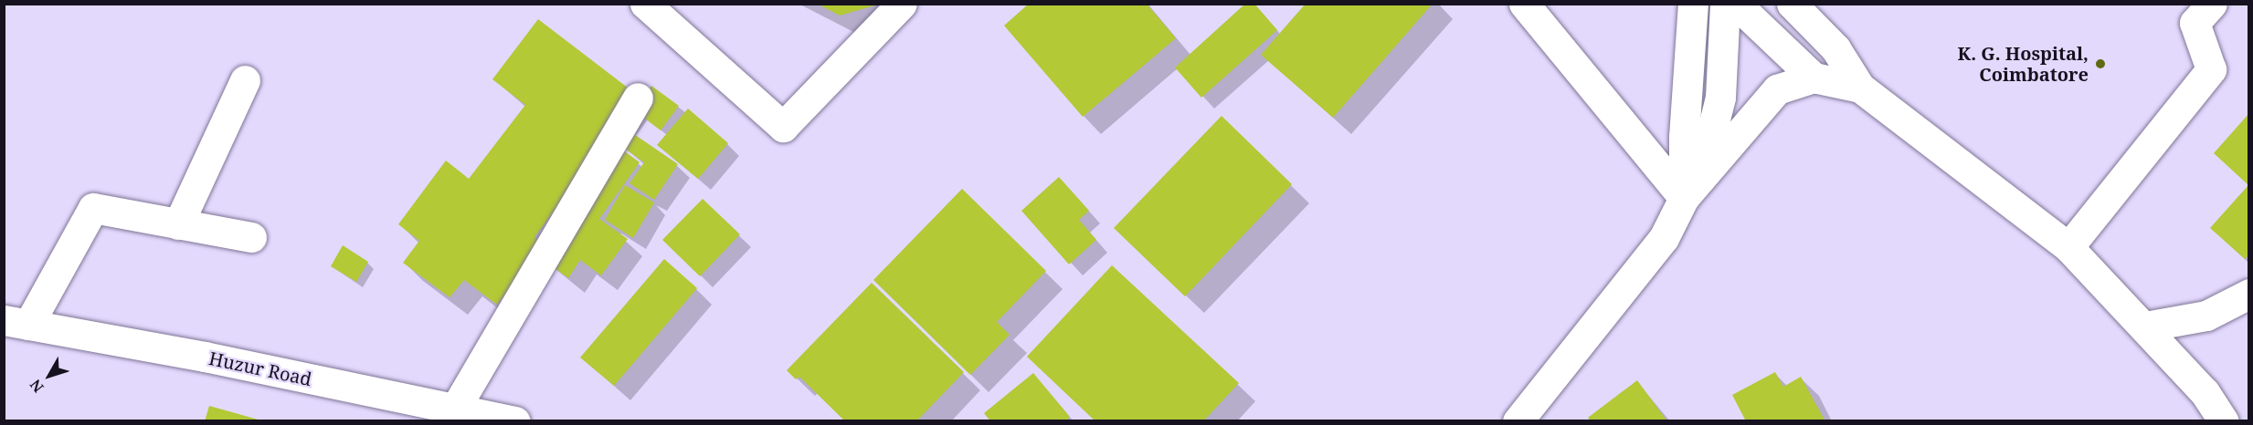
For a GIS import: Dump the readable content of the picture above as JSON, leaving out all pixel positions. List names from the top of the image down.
{
  "streets": {
    "street": ["Huzur Road"]
  },
  "places": ["K. G. Hospital, Coimbatore"],
  "north": "bottom left"
}
